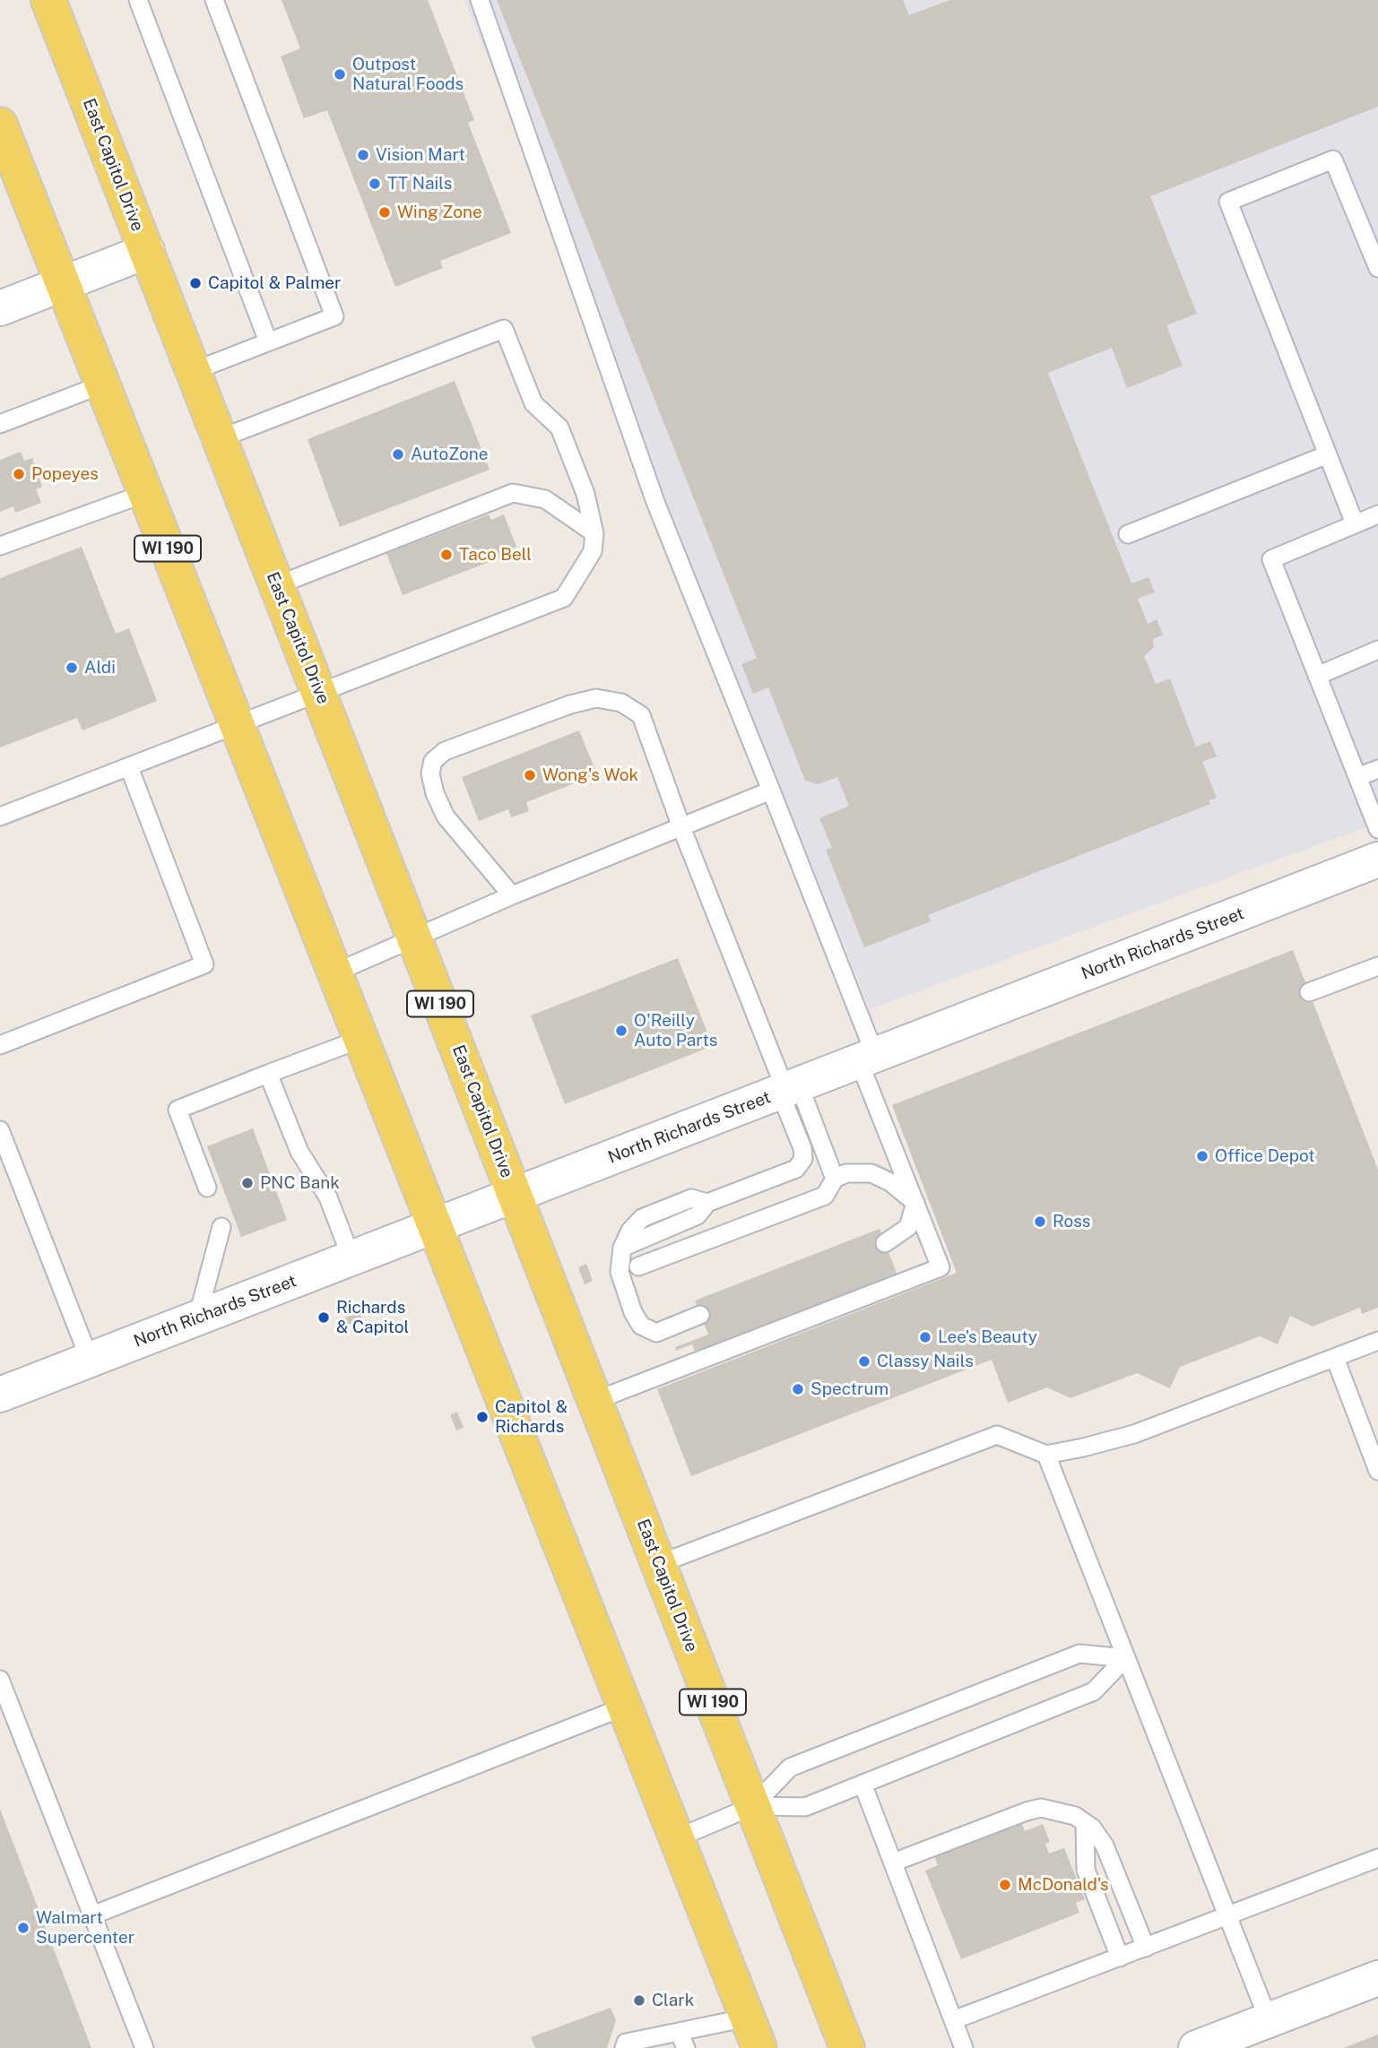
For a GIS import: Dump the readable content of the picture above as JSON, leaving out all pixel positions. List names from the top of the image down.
{
  "streets": {
    "main road": ["East Capitol Drive", "WI 190"],
    "street": ["North Richards Street"]
  },
  "crossings": [
    ["East Capitol Drive", "North Richards Street"],
    ["WI 190", "North Richards Street"]
  ],
  "places": [
    "Outpost Natural Foods",
    "Vision Mart",
    "TT Nails",
    "Wing Zone",
    "Capitol & Palmer",
    "AutoZone",
    "Popeyes",
    "Taco Bell",
    "Aldi",
    "Wong's Wok",
    "O'Reilly Auto Parts",
    "Office Depot",
    "PNC Bank",
    "Ross",
    "Richards & Capitol",
    "Lee's Beauty",
    "Classy Nails",
    "Spectrum",
    "Capitol & Richards",
    "McDonald's",
    "Walmart Supercenter",
    "Clark"
  ]
}
